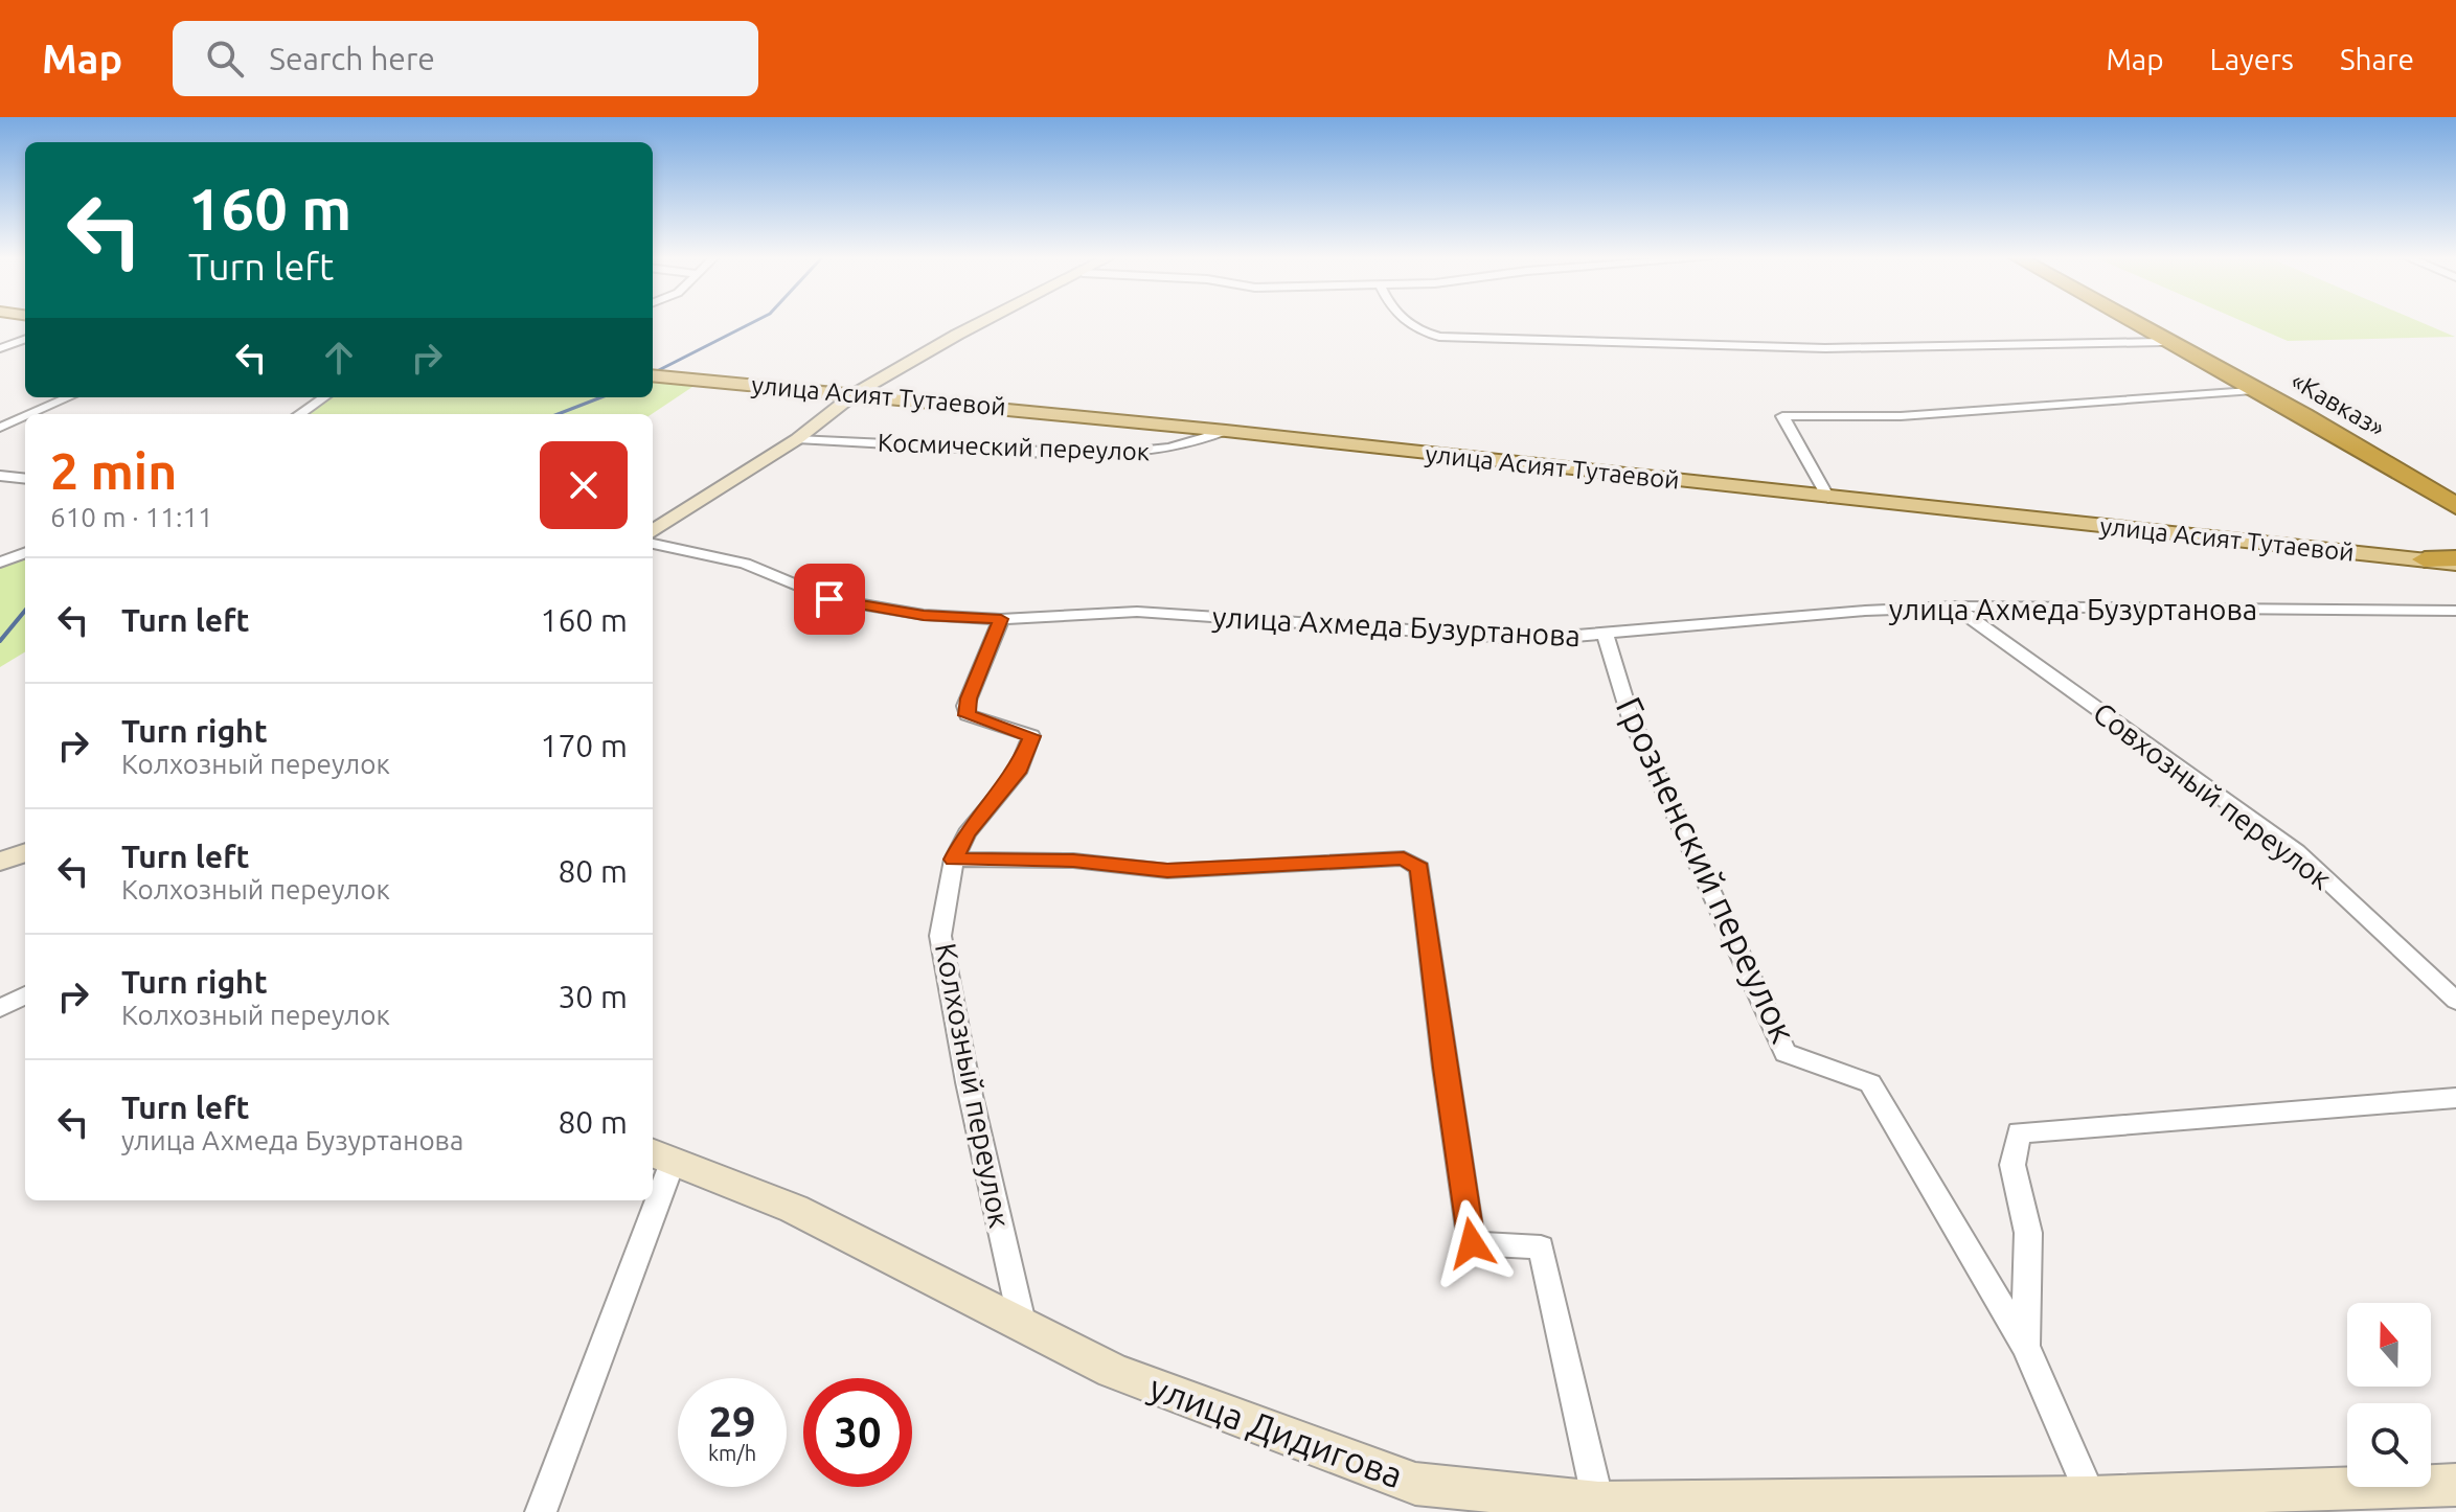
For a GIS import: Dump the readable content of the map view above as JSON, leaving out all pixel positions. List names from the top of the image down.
{
  "streets": {
    "highway": ["«Кавказ»"],
    "main road": ["улица Асият Тутаевой"],
    "street": [
      "Космический переулок",
      "улица Ахмеда Бузуртанова",
      "Совхозный переулок",
      "Грозненский переулок",
      "Колхозный переулок",
      "улица Дидигова"
    ]
  },
  "crossings": [
    ["улица Асият Тутаевой", "Космический переулок"],
    ["улица Ахмеда Бузуртанова", "Совхозный переулок"],
    ["улица Ахмеда Бузуртанова", "Грозненский переулок"],
    ["улица Ахмеда Бузуртанова", "Колхозный переулок"],
    ["Грозненский переулок", "улица Дидигова"],
    ["Колхозный переулок", "улица Дидигова"]
  ],
  "north": "top",
  "page": {
    "header": "Map",
    "search": "Search here",
    "nav": ["Map", "Layers", "Share"],
    "turn": ["160 m", "Turn left"],
    "heading": ["2 min", "610 m · 11:11"],
    "list": [
      {
        "name": "Turn left",
        "value": "160 m"
      },
      {
        "name": "Turn right",
        "note": "Колхозный переулок",
        "value": "170 m"
      },
      {
        "name": "Turn left",
        "note": "Колхозный переулок",
        "value": "80 m"
      },
      {
        "name": "Turn right",
        "note": "Колхозный переулок",
        "value": "30 m"
      },
      {
        "name": "Turn left",
        "note": "улица Ахмеда Бузуртанова",
        "value": "80 m"
      }
    ],
    "speed": "29 km/h",
    "limit": "30"
  }
}
